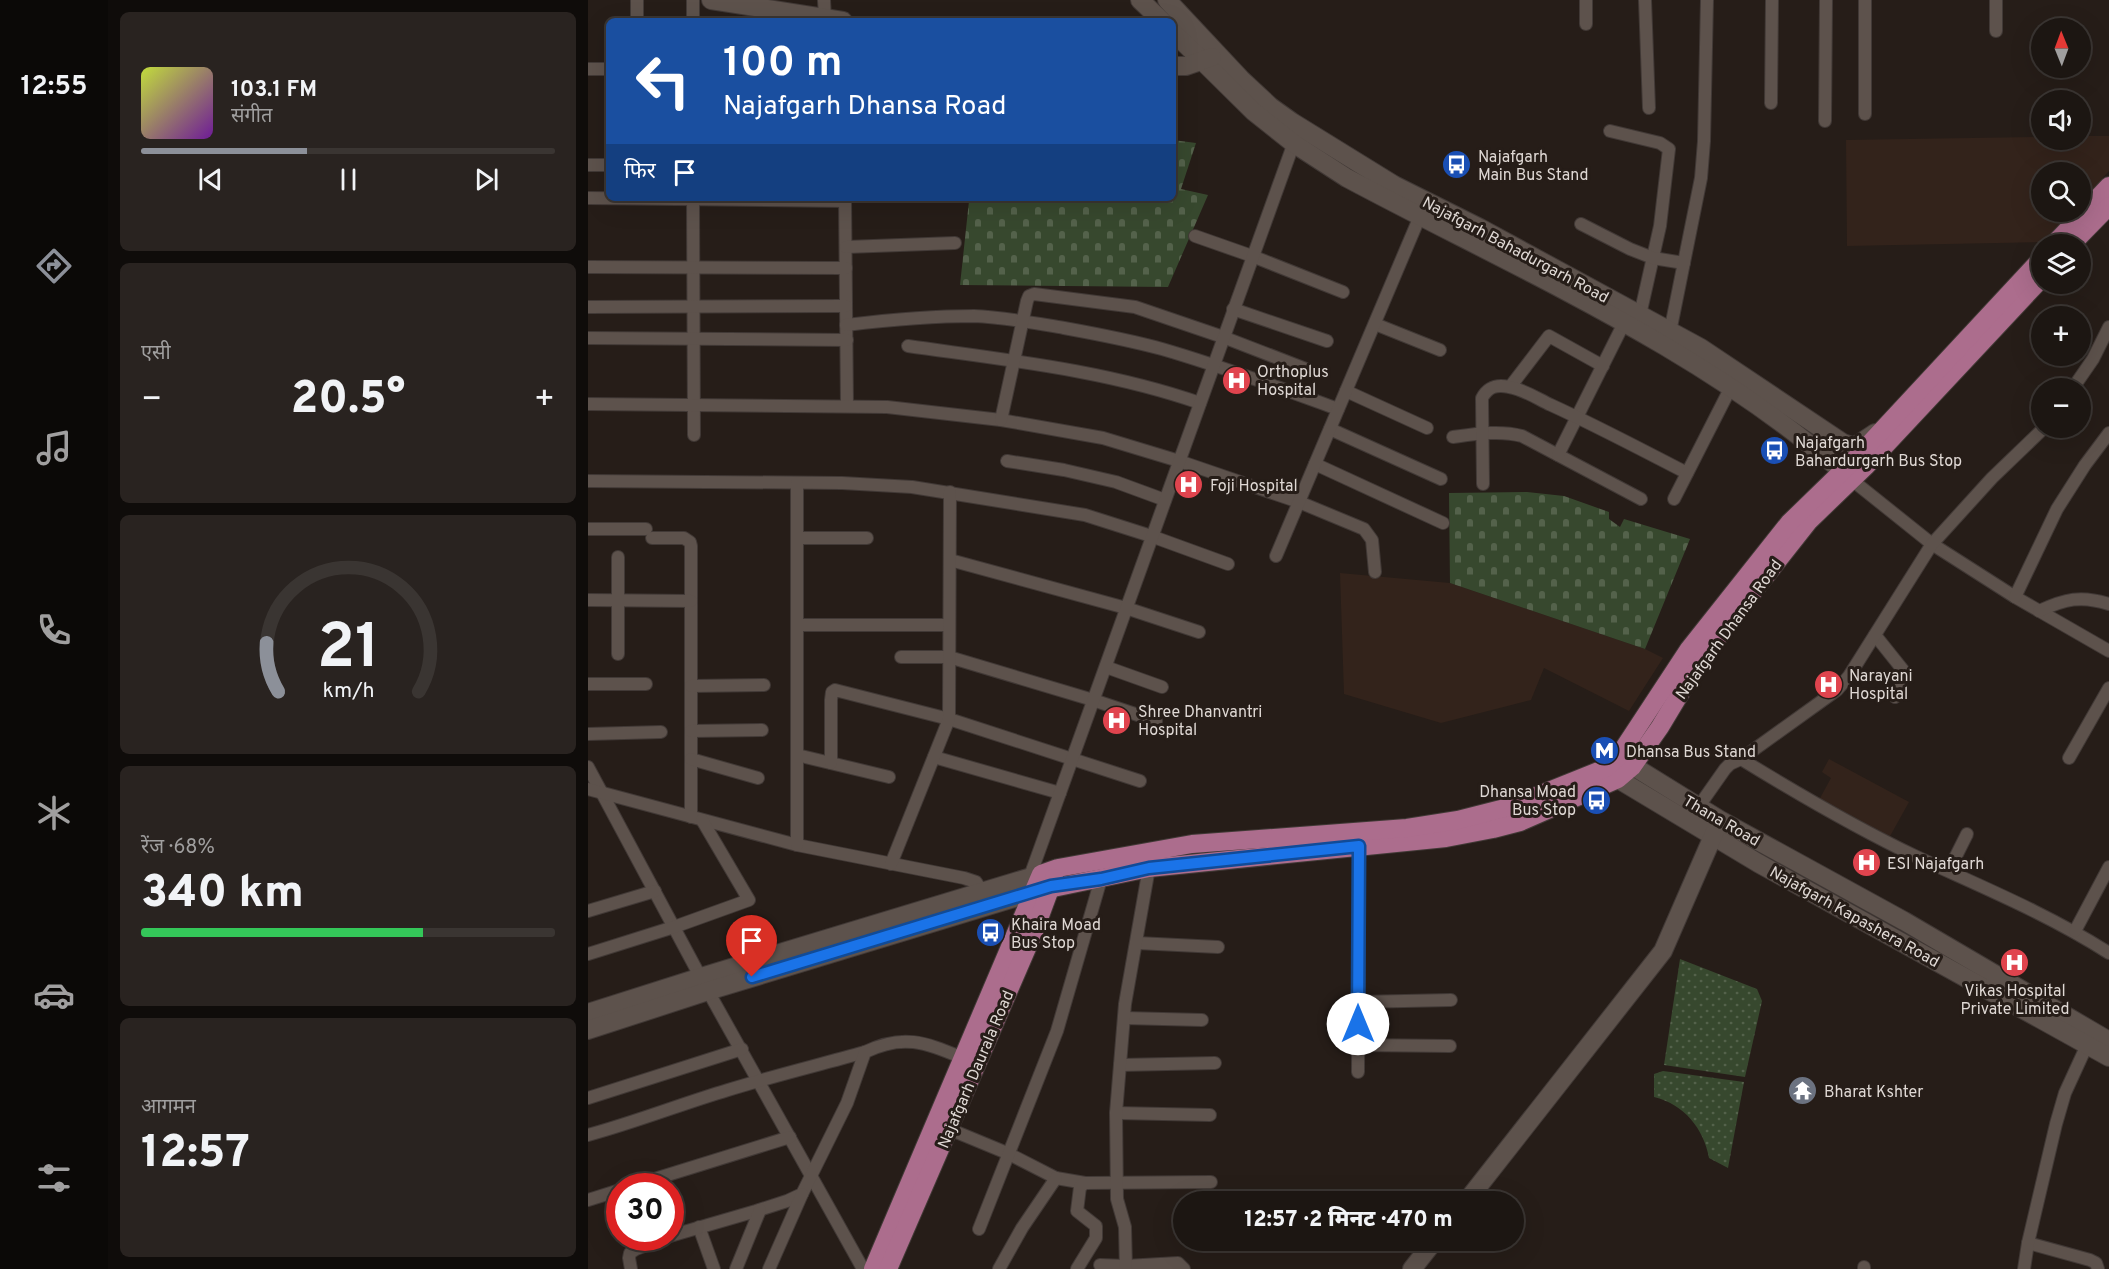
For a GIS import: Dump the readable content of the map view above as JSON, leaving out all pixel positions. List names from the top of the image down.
{
  "streets": {
    "main road": [
      "Najafgarh Bahadurgarh Road",
      "Thana Road",
      "Najafgarh Kapashera Road",
      "Najafgarh Daurala Road"
    ]
  },
  "crossings": [
    ["Thana Road", "Najafgarh Kapashera Road"]
  ],
  "places": {
    "bus stop": [
      "Najafgarh Main Bus Stand",
      "Najafgarh Bahardurgarh Bus Stop",
      "Dhansa Moad Bus Stop",
      "Khaira Moad Bus Stop"
    ],
    "hospital": [
      "Orthoplus Hospital",
      "Foji Hospital",
      "Narayani Hospital",
      "Shree Dhanvantri Hospital",
      "ESI Najafgarh",
      "Vikas Hospital Private Limited"
    ],
    "metro station": ["Dhansa Bus Stand"],
    "temple": ["Bharat Kshter"]
  },
  "north": "top",
  "page": {
    "tabs": "12:55",
    "map_buttons": ["+", "−"],
    "turn": ["100 m", "Najafgarh Dhansa Road"],
    "song": ["103.1 FM", "संगीत"],
    "then": "फिर",
    "tile": [
      "एसी",
      ["रेंज · 68%", "340 km"],
      ["आगमन", "12:57"]
    ],
    "heat": ["−", "20.5°", "+"],
    "limit": "30",
    "trip": "12:57 · 2 मिनट · 470 m",
    "gauge": ["21", "km/h"]
  }
}
